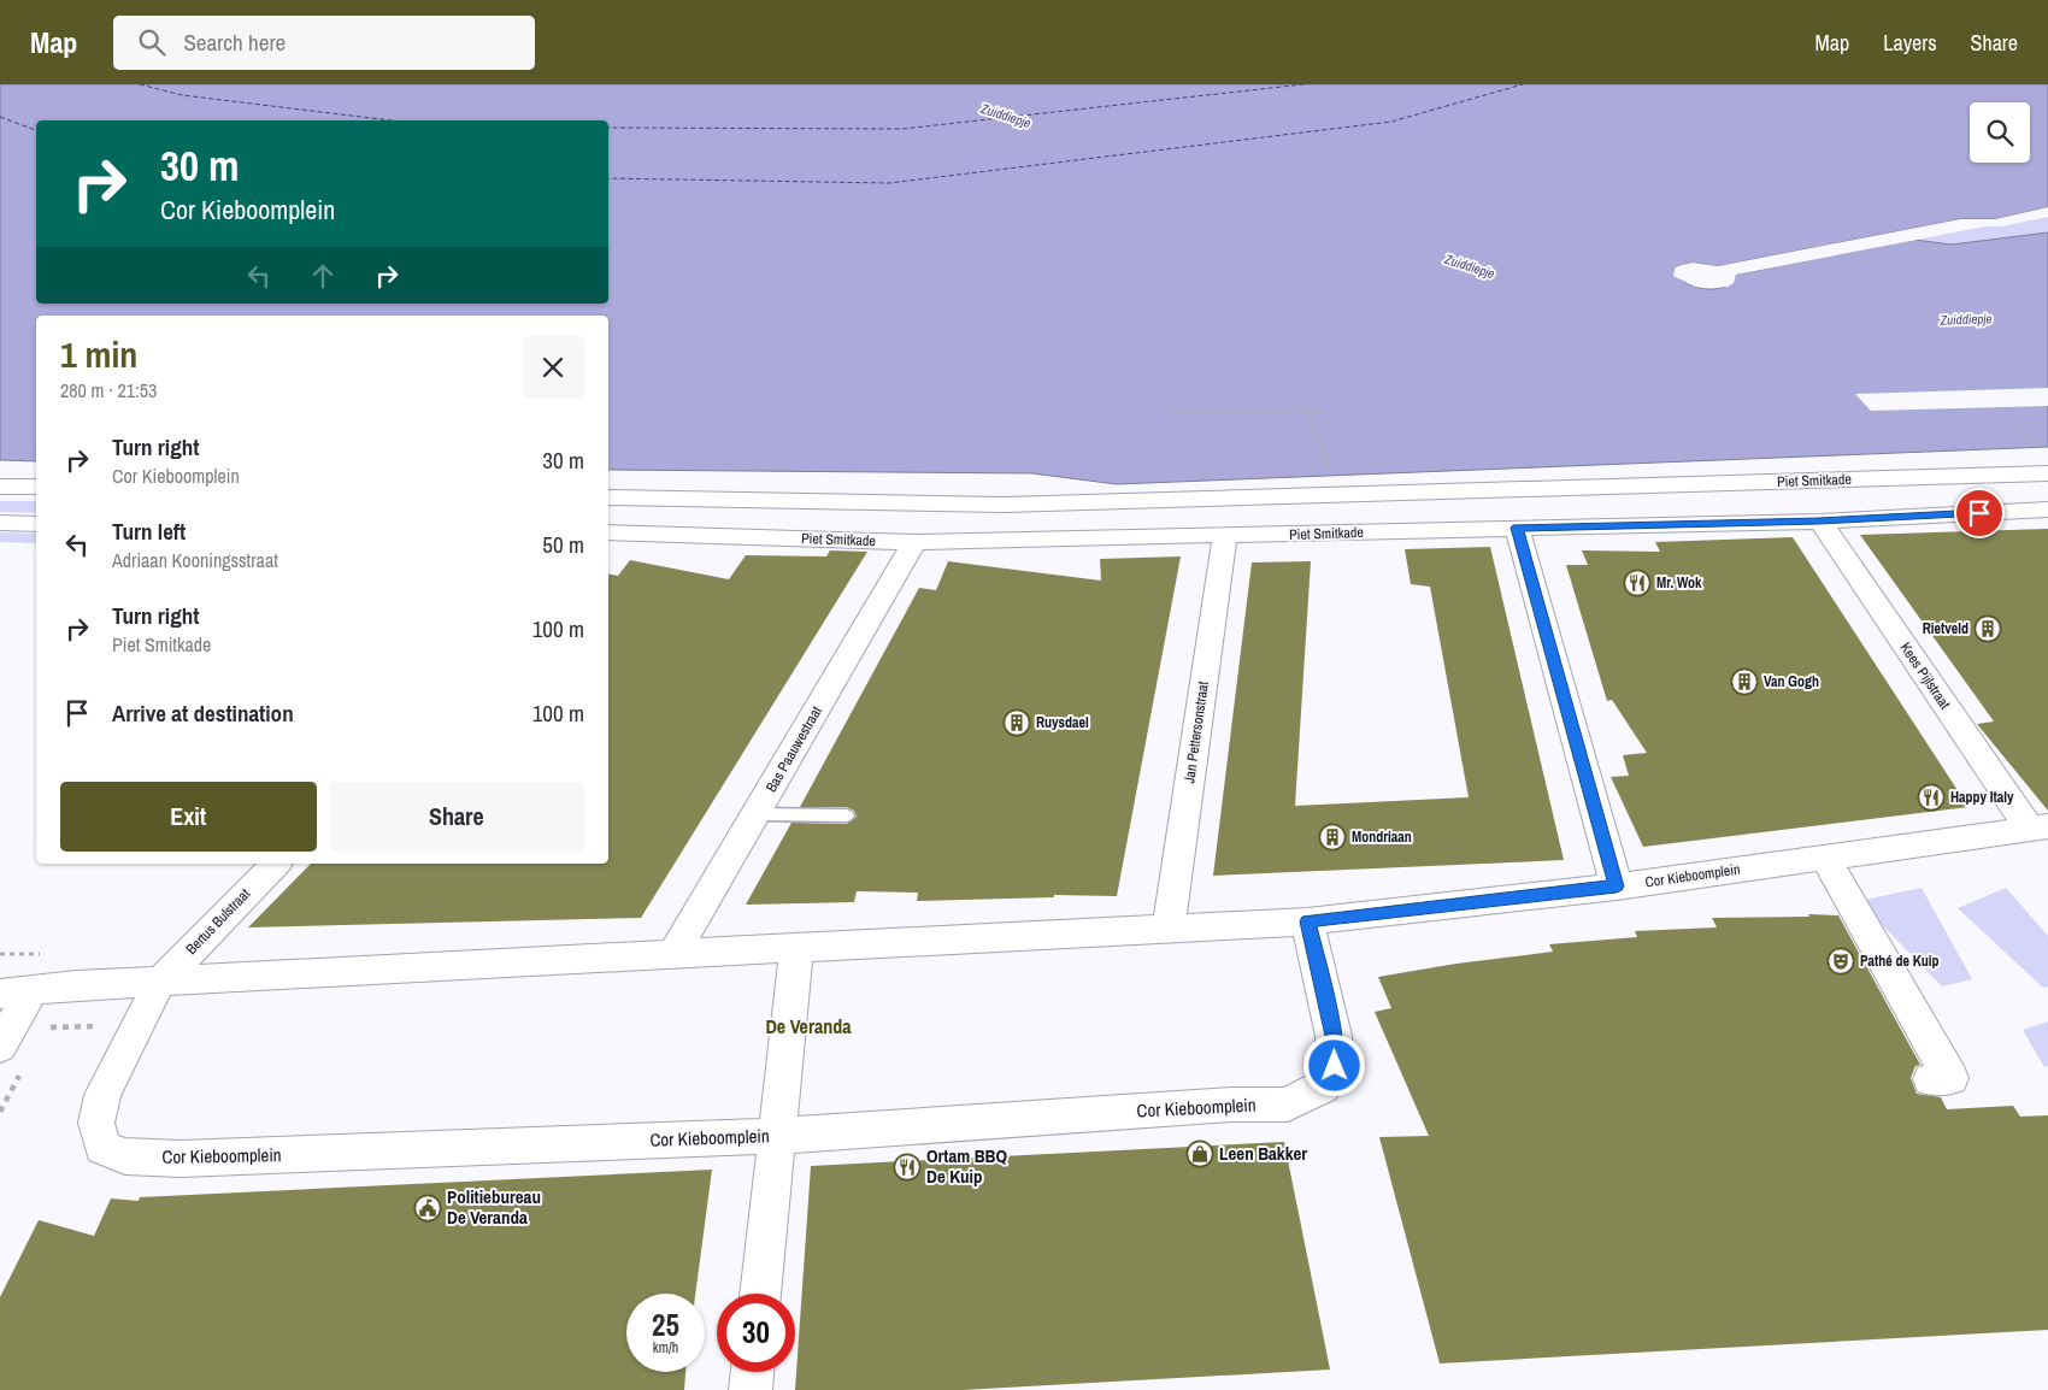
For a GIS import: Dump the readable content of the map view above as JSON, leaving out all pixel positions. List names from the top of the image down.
{
  "streets": {
    "street": [
      "Piet Smitkade",
      "Kees Pijlstraat",
      "Jan Pettersonstraat",
      "Bas Paauwestraat",
      "Cor Kieboomplein",
      "Bertus Bulstraat"
    ]
  },
  "crossings": [
    ["Piet Smitkade", "Kees Pijlstraat"],
    ["Piet Smitkade", "Jan Pettersonstraat"],
    ["Piet Smitkade", "Bas Paauwestraat"],
    ["Kees Pijlstraat", "Cor Kieboomplein"],
    ["Jan Pettersonstraat", "Cor Kieboomplein"],
    ["Bas Paauwestraat", "Cor Kieboomplein"],
    ["Cor Kieboomplein", "Bertus Bulstraat"]
  ],
  "districts": ["De Veranda"],
  "water": ["Zuiddiepje"],
  "places": {
    "restaurant": ["Mr. Wok", "Happy Italy", "Ortam BBQ De Kuip"],
    "building": [
      "Rietveld",
      "Van Gogh",
      "Ruysdael",
      "Mondriaan"
    ],
    "theatre": ["Pathé de Kuip"],
    "shop": ["Leen Bakker"],
    "public building": ["Politiebureau De Veranda"]
  },
  "page": {
    "header": "Map",
    "search": "Search here",
    "nav": ["Map", "Layers", "Share"],
    "turn": ["30 m", "Cor Kieboomplein"],
    "heading": ["1 min", "280 m · 21:53"],
    "list": [
      {
        "name": "Turn right",
        "note": "Cor Kieboomplein",
        "value": "30 m"
      },
      {
        "name": "Turn left",
        "note": "Adriaan Kooningsstraat",
        "value": "50 m"
      },
      {
        "name": "Turn right",
        "note": "Piet Smitkade",
        "value": "100 m"
      },
      {
        "name": "Arrive at destination",
        "value": "100 m"
      }
    ],
    "buttons": ["Exit", "Share"],
    "speed": "25 km/h",
    "limit": "30"
  }
}
